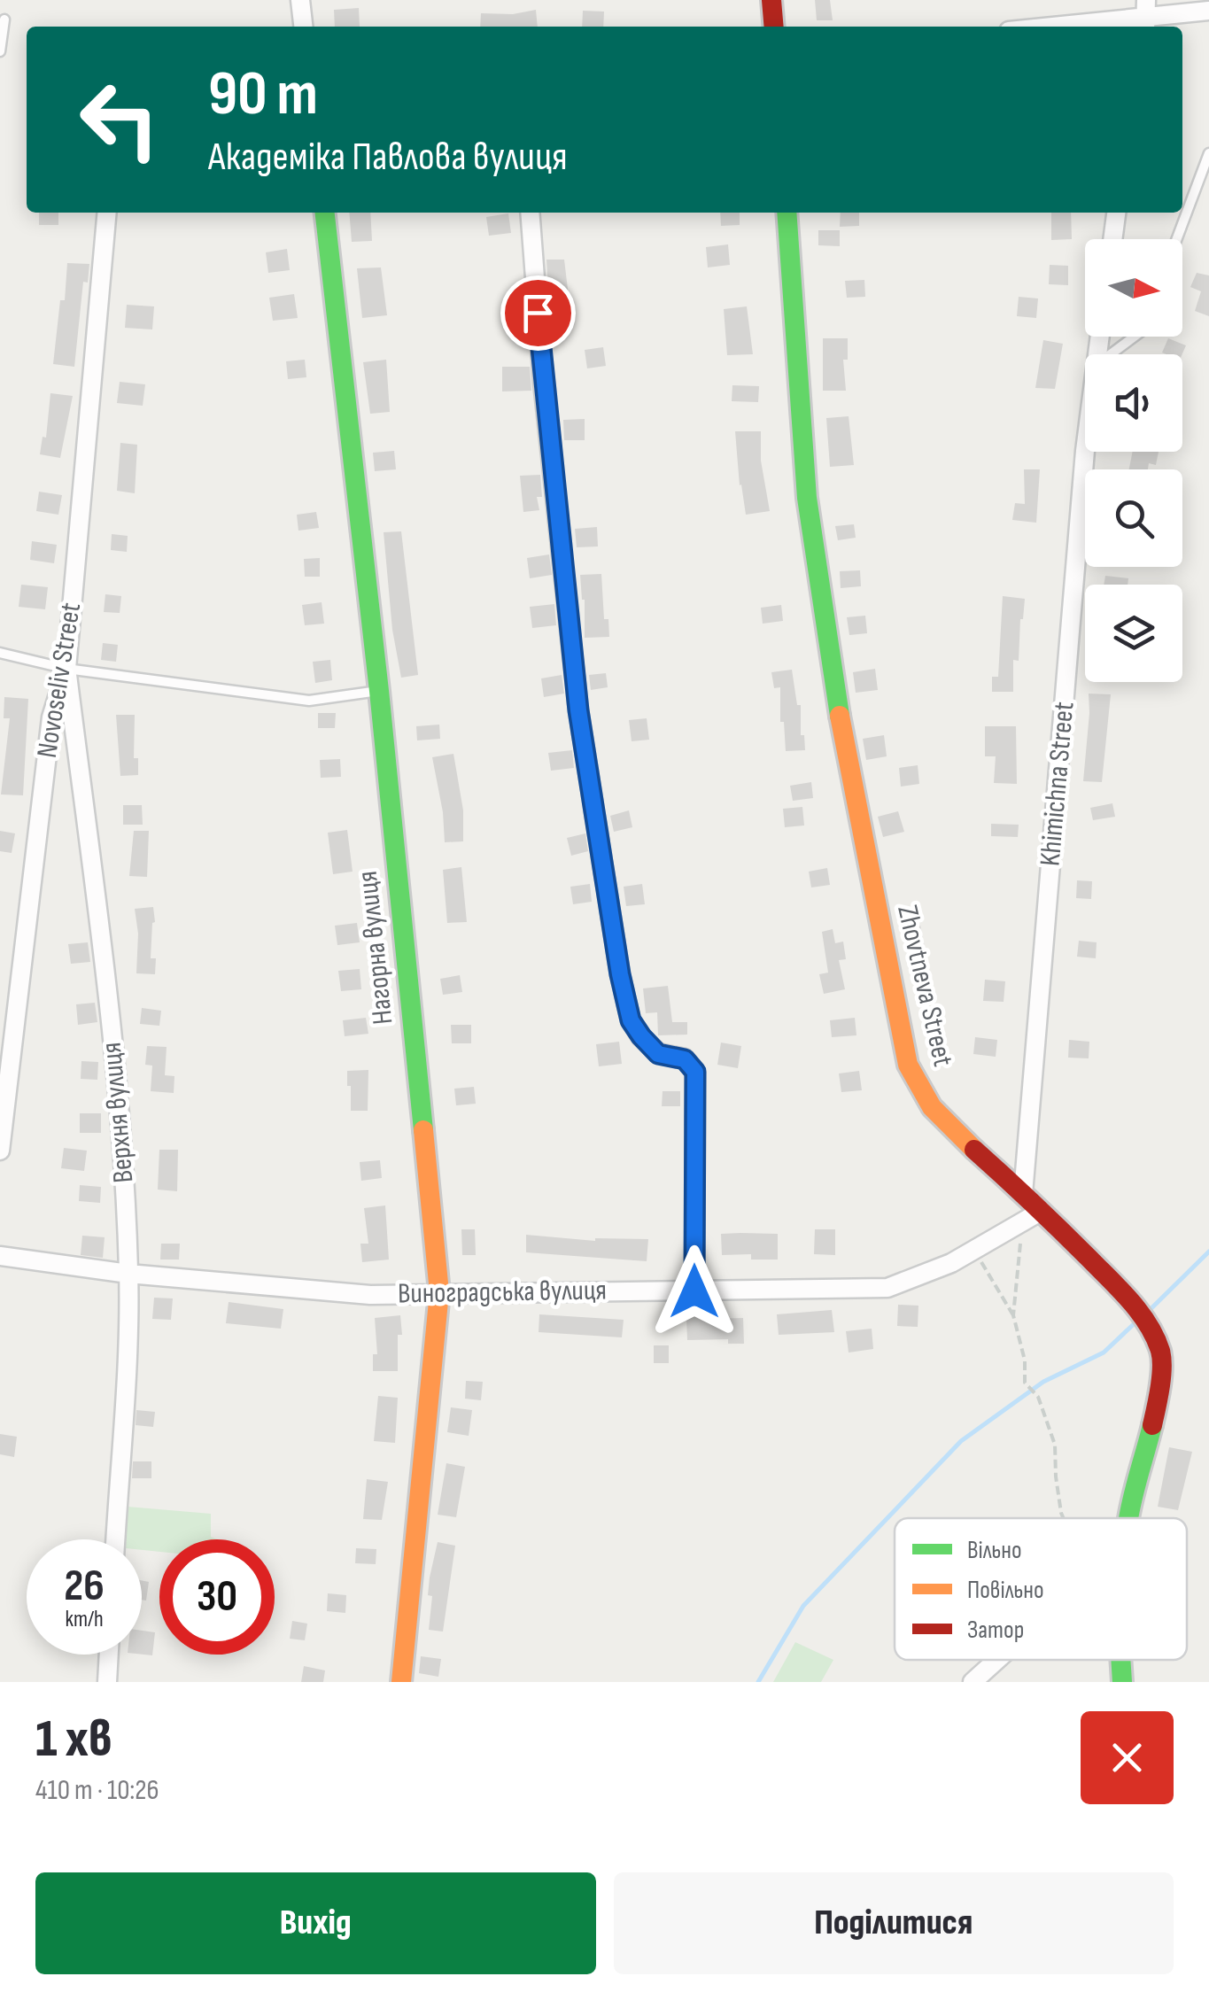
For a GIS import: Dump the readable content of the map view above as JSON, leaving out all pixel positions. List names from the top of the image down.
{
  "streets": {
    "main road": ["Нагорна вулиця", "Zhovtneva Street"],
    "street": [
      "Novoseliv Street",
      "Khimichna Street",
      "Верхня вулиця",
      "Виноградська вулиця"
    ]
  },
  "crossings": [
    ["Novoseliv Street", "Верхня вулиця"],
    ["Khimichna Street", "Zhovtneva Street"],
    ["Нагорна вулиця", "Виноградська вулиця"],
    ["Zhovtneva Street", "Виноградська вулиця"],
    ["Верхня вулиця", "Виноградська вулиця"]
  ],
  "legend": ["Вільно", "Повільно", "Затор"],
  "north": "right",
  "page": {
    "turn": ["90 m", "Академіка Павлова вулиця"],
    "speed": "26 km/h",
    "limit": "30",
    "heading": ["1 хв", "410 m · 10:26"],
    "buttons": ["Вихід", "Поділитися"]
  }
}
